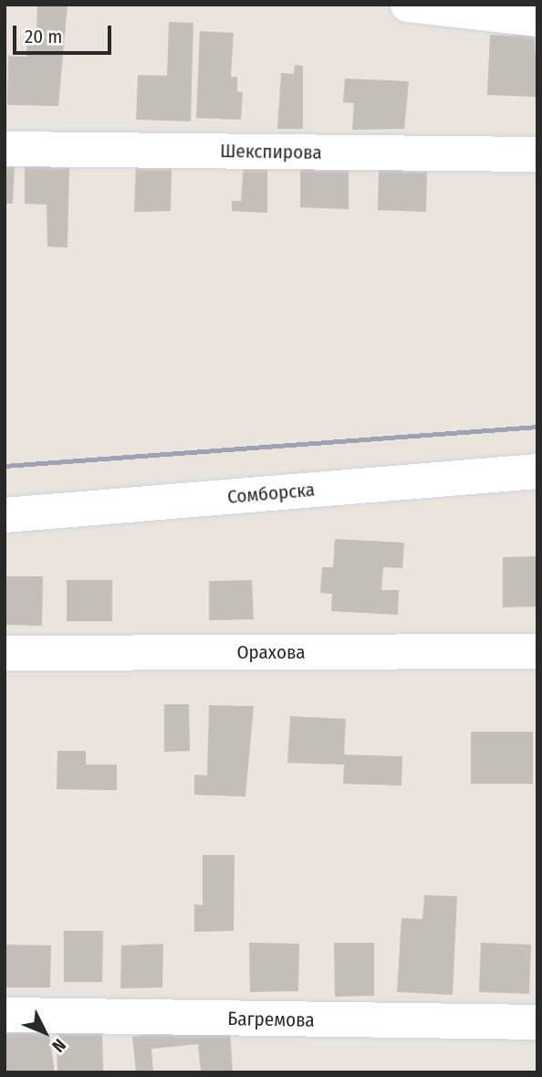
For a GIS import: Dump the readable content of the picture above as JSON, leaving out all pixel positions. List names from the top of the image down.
{
  "streets": {
    "street": [
      "Шекспирова",
      "Сомборска",
      "Орахова",
      "Багремова"
    ]
  },
  "scale_bar": "20 m",
  "north": "bottom right"
}
